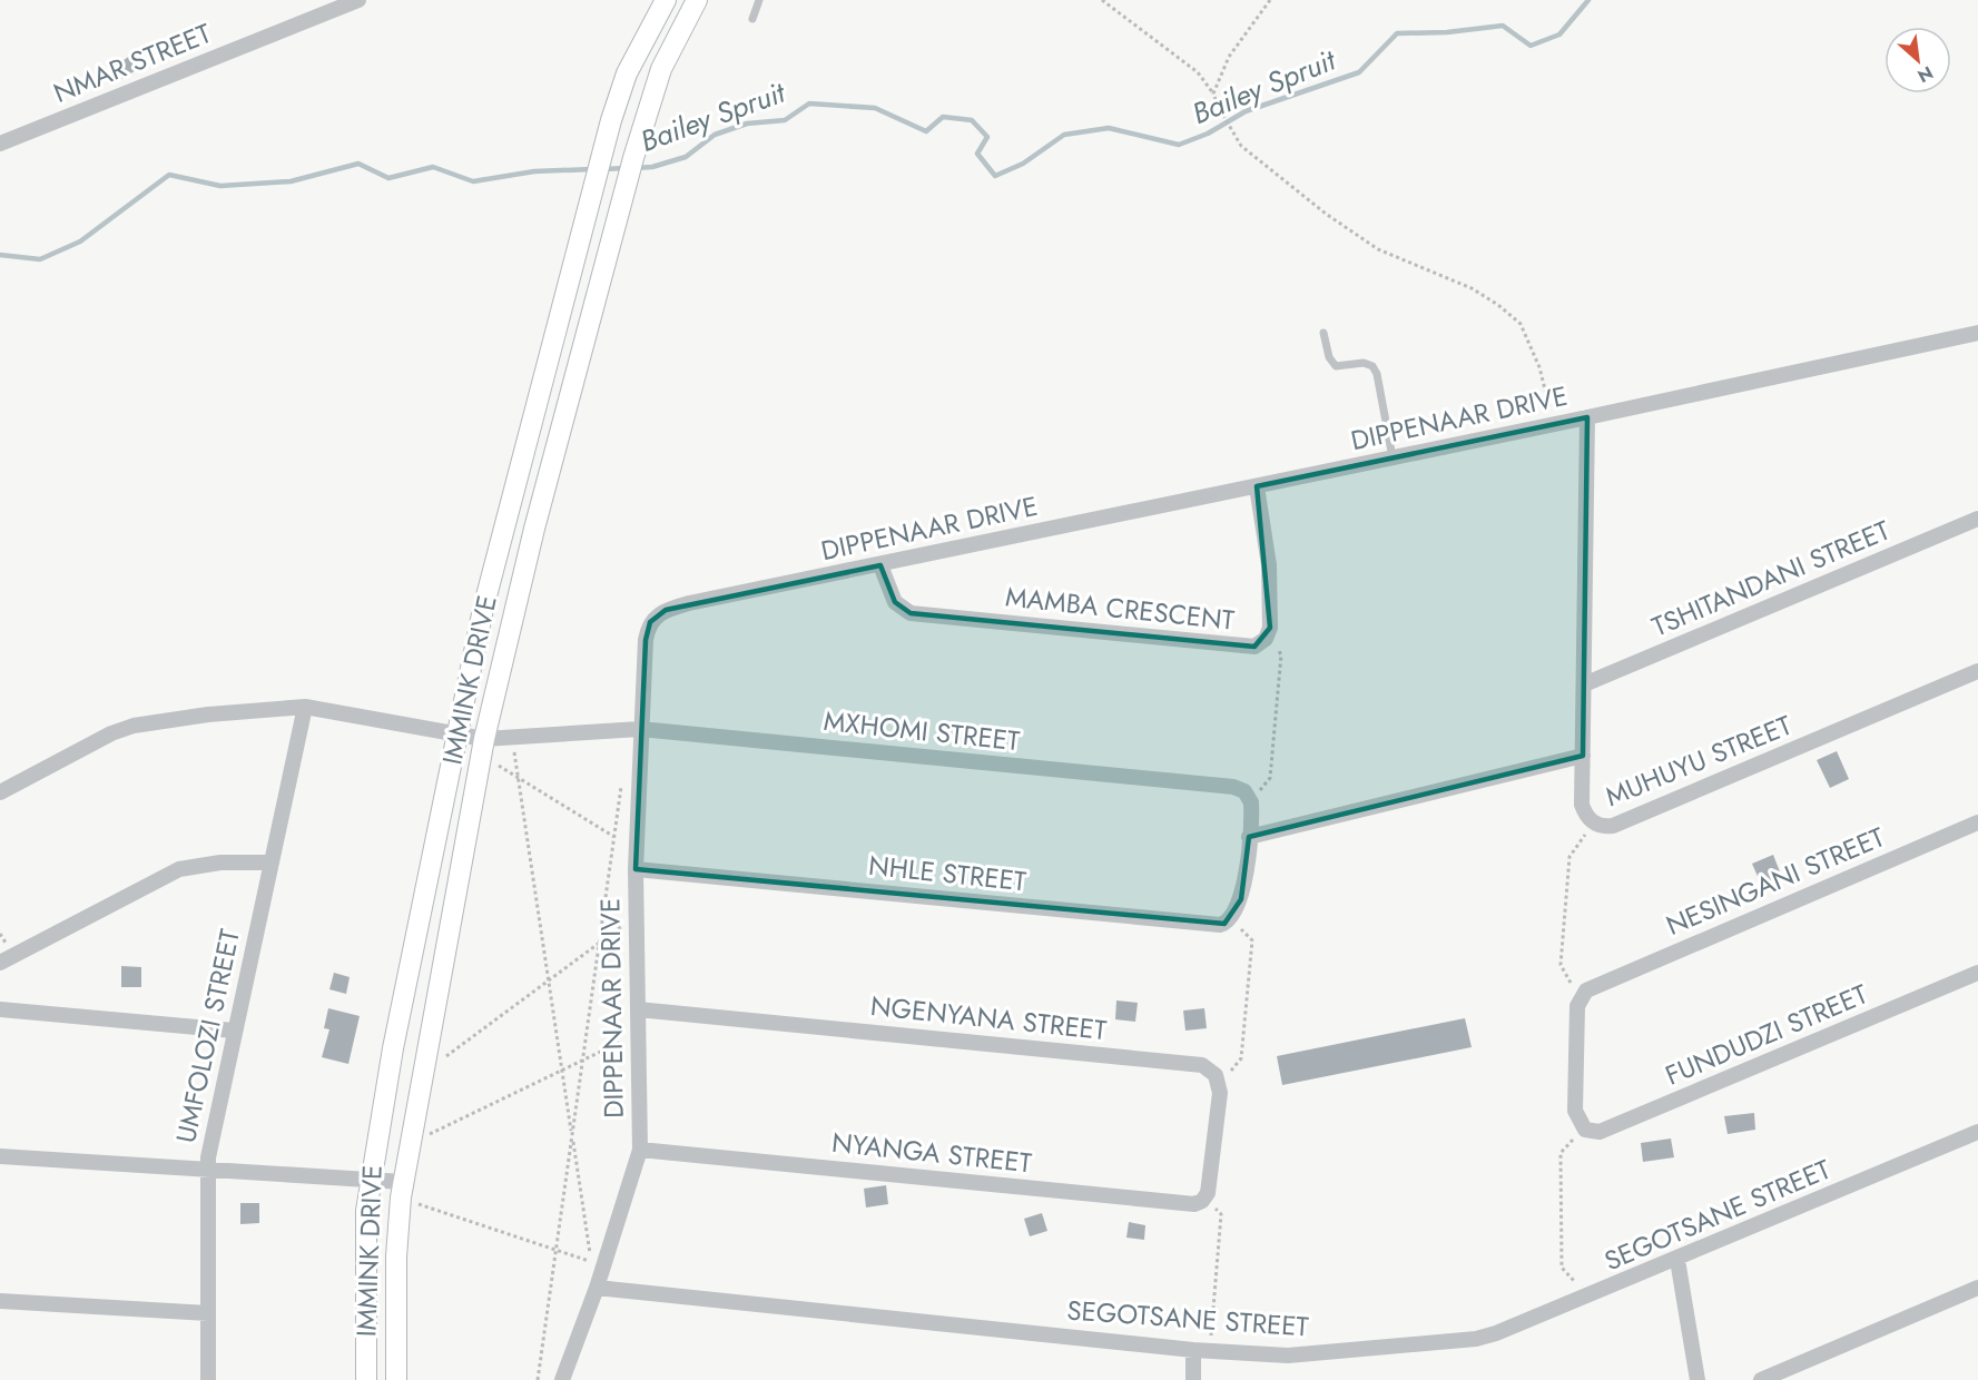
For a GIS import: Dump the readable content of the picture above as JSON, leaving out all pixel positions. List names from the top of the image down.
{
  "streets": {
    "main road": ["IMMINK DRIVE"],
    "street": [
      "NMAR STREET",
      "DIPPENAAR DRIVE",
      "TSHITANDANI STREET",
      "MAMBA CRESCENT",
      "MXHOMI STREET",
      "MUHUYU STREET",
      "NHLE STREET",
      "NESINGANI STREET",
      "NGENYANA STREET",
      "FUNDUDZI STREET",
      "UMFOLOZI STREET",
      "NYANGA STREET",
      "SEGOTSANE STREET"
    ]
  },
  "crossings": [
    ["DIPPENAAR DRIVE", "MAMBA CRESCENT"],
    ["DIPPENAAR DRIVE", "MXHOMI STREET"],
    ["DIPPENAAR DRIVE", "MUHUYU STREET"],
    ["DIPPENAAR DRIVE", "NHLE STREET"],
    ["DIPPENAAR DRIVE", "NGENYANA STREET"],
    ["DIPPENAAR DRIVE", "NYANGA STREET"],
    ["DIPPENAAR DRIVE", "SEGOTSANE STREET"],
    ["TSHITANDANI STREET", "MUHUYU STREET"],
    ["IMMINK DRIVE", "MXHOMI STREET"],
    ["MXHOMI STREET", "UMFOLOZI STREET"]
  ],
  "water": ["Bailey Spruit"],
  "north": "bottom right"
}
